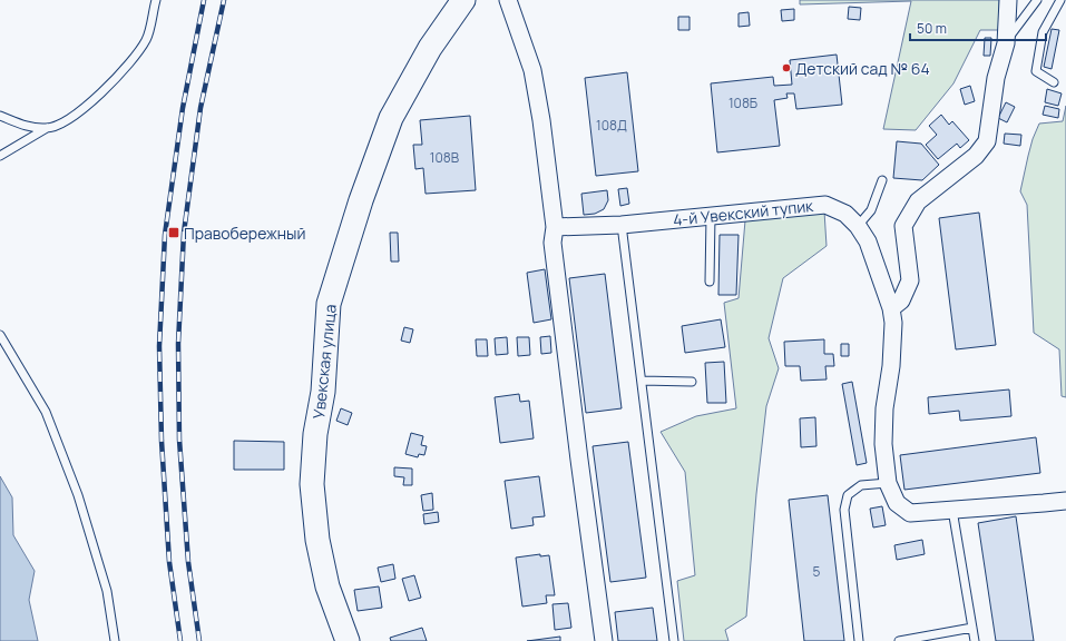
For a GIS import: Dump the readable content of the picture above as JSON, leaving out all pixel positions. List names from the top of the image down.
{
  "streets": {
    "street": ["4-й Увекский тупик", "Увекская улица"]
  },
  "places": {
    "other": ["Детский сад № 64"],
    "transit": ["Правобережный"]
  },
  "house_numbers": [
    "108Б",
    "108Д",
    "108В",
    "5"
  ],
  "scale_bar": "50 m"
}
